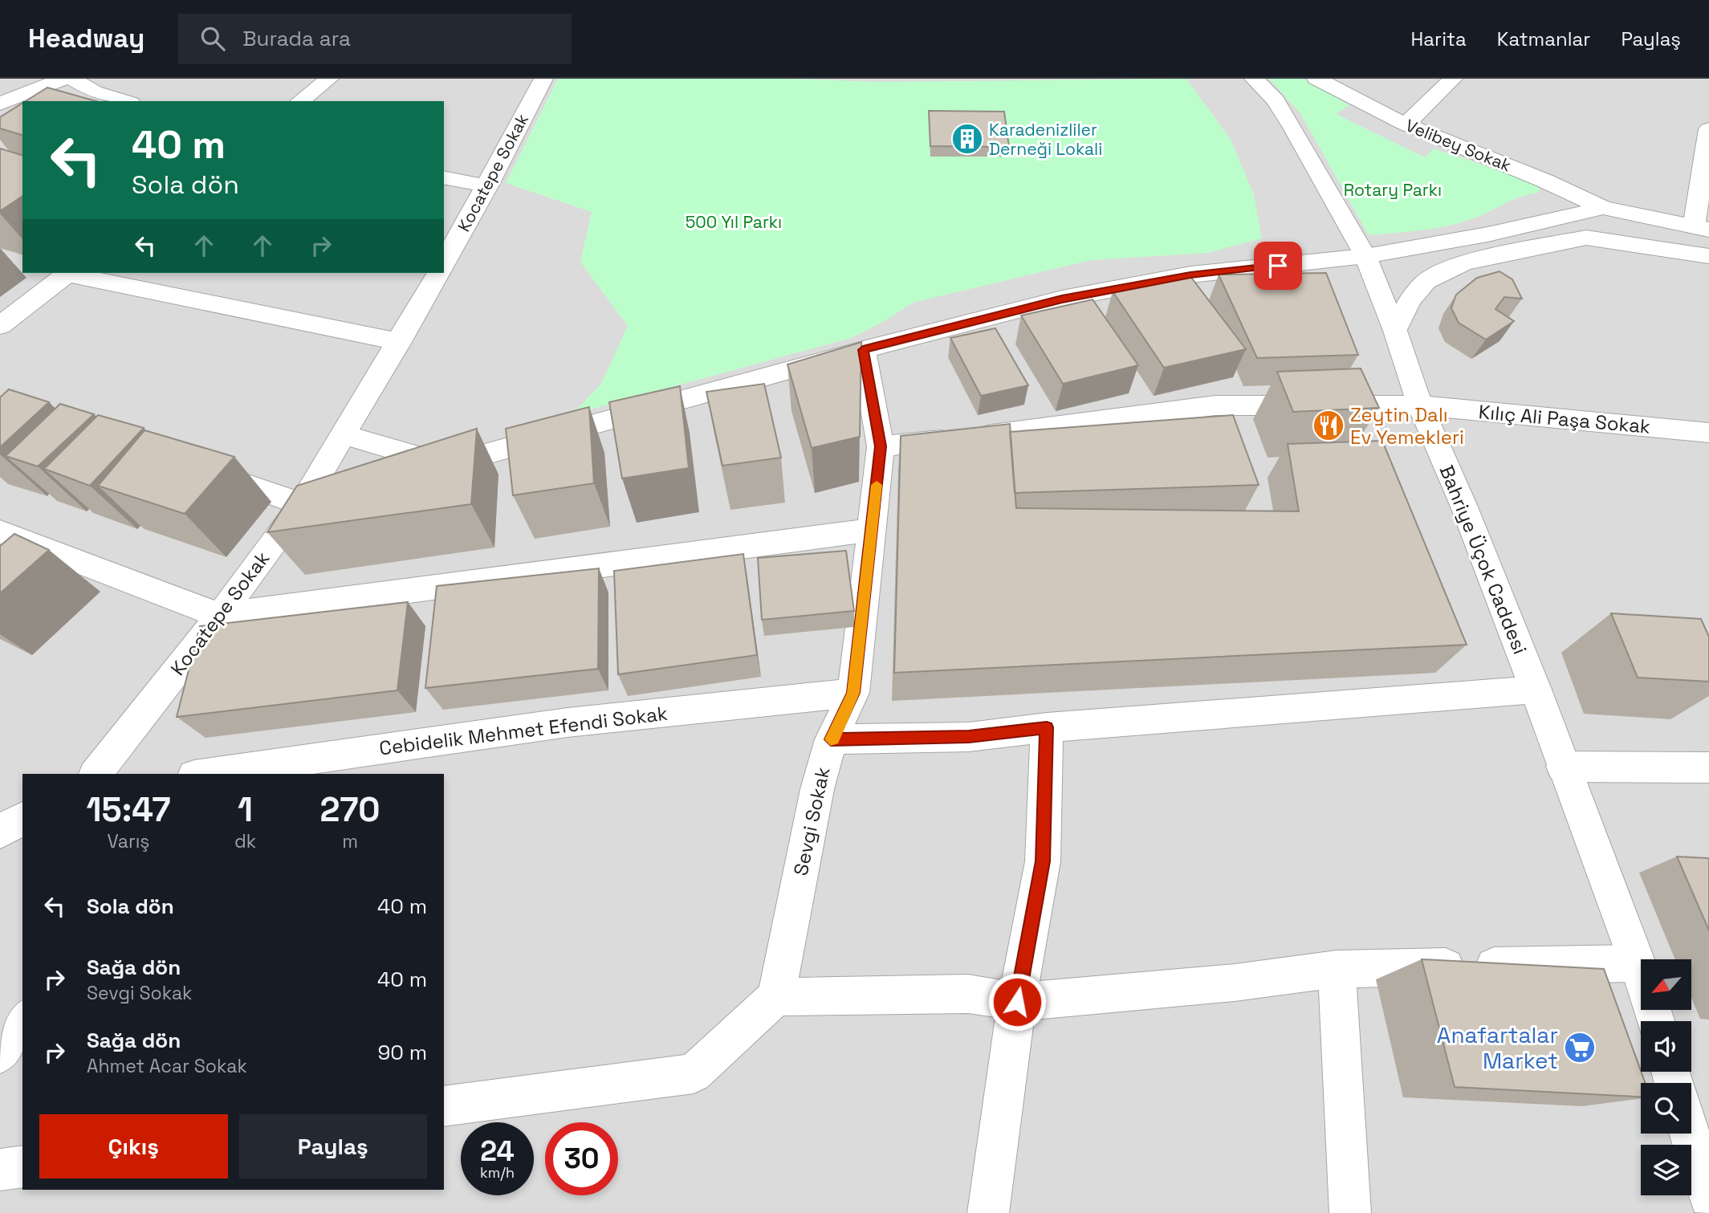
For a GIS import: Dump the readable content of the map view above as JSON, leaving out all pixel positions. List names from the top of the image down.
{
  "streets": {
    "street": [
      "Velibey Sokak",
      "Kocatepe Sokak",
      "Kılıç Ali Paşa Sokak",
      "Bahriye Üçok Caddesi",
      "Cebidelik Mehmet Efendi Sokak",
      "Sevgi Sokak"
    ]
  },
  "crossings": [
    ["Velibey Sokak", "Bahriye Üçok Caddesi"],
    ["Kılıç Ali Paşa Sokak", "Bahriye Üçok Caddesi"],
    ["Cebidelik Mehmet Efendi Sokak", "Sevgi Sokak"]
  ],
  "parks": ["Rotary Parkı", "500 Yıl Parkı"],
  "places": {
    "building": ["Karadenizliler Derneği Lokali"],
    "restaurant": ["Zeytin Dalı Ev Yemekleri"],
    "supermarket": ["Anafartalar Market"]
  },
  "north": "bottom left",
  "page": {
    "header": "Headway",
    "search": "Burada ara",
    "nav": ["Harita", "Katmanlar", "Paylaş"],
    "turn": ["40 m", "Sola dön"],
    "eta": [
      "15:47",
      "Varış",
      "1",
      "dk",
      "270",
      "m"
    ],
    "list": [
      {
        "name": "Sola dön",
        "value": "40 m"
      },
      {
        "name": "Sağa dön",
        "note": "Sevgi Sokak",
        "value": "40 m"
      },
      {
        "name": "Sağa dön",
        "note": "Ahmet Acar Sokak",
        "value": "90 m"
      }
    ],
    "buttons": ["Çıkış", "Paylaş"],
    "speed": "24 km/h",
    "limit": "30"
  }
}
